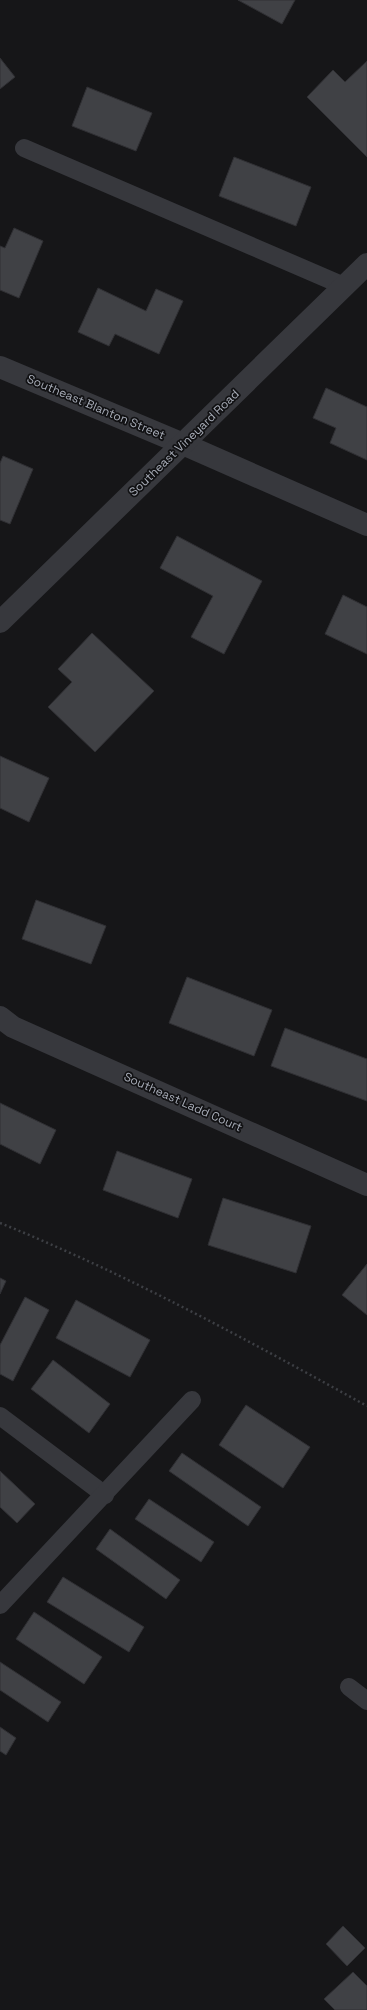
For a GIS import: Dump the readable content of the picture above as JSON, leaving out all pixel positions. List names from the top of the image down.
{
  "streets": {
    "street": ["Southeast Blanton Street", "Southeast Vineyard Road", "Southeast Ladd Court"]
  },
  "crossings": [
    ["Southeast Blanton Street", "Southeast Vineyard Road"]
  ]
}
